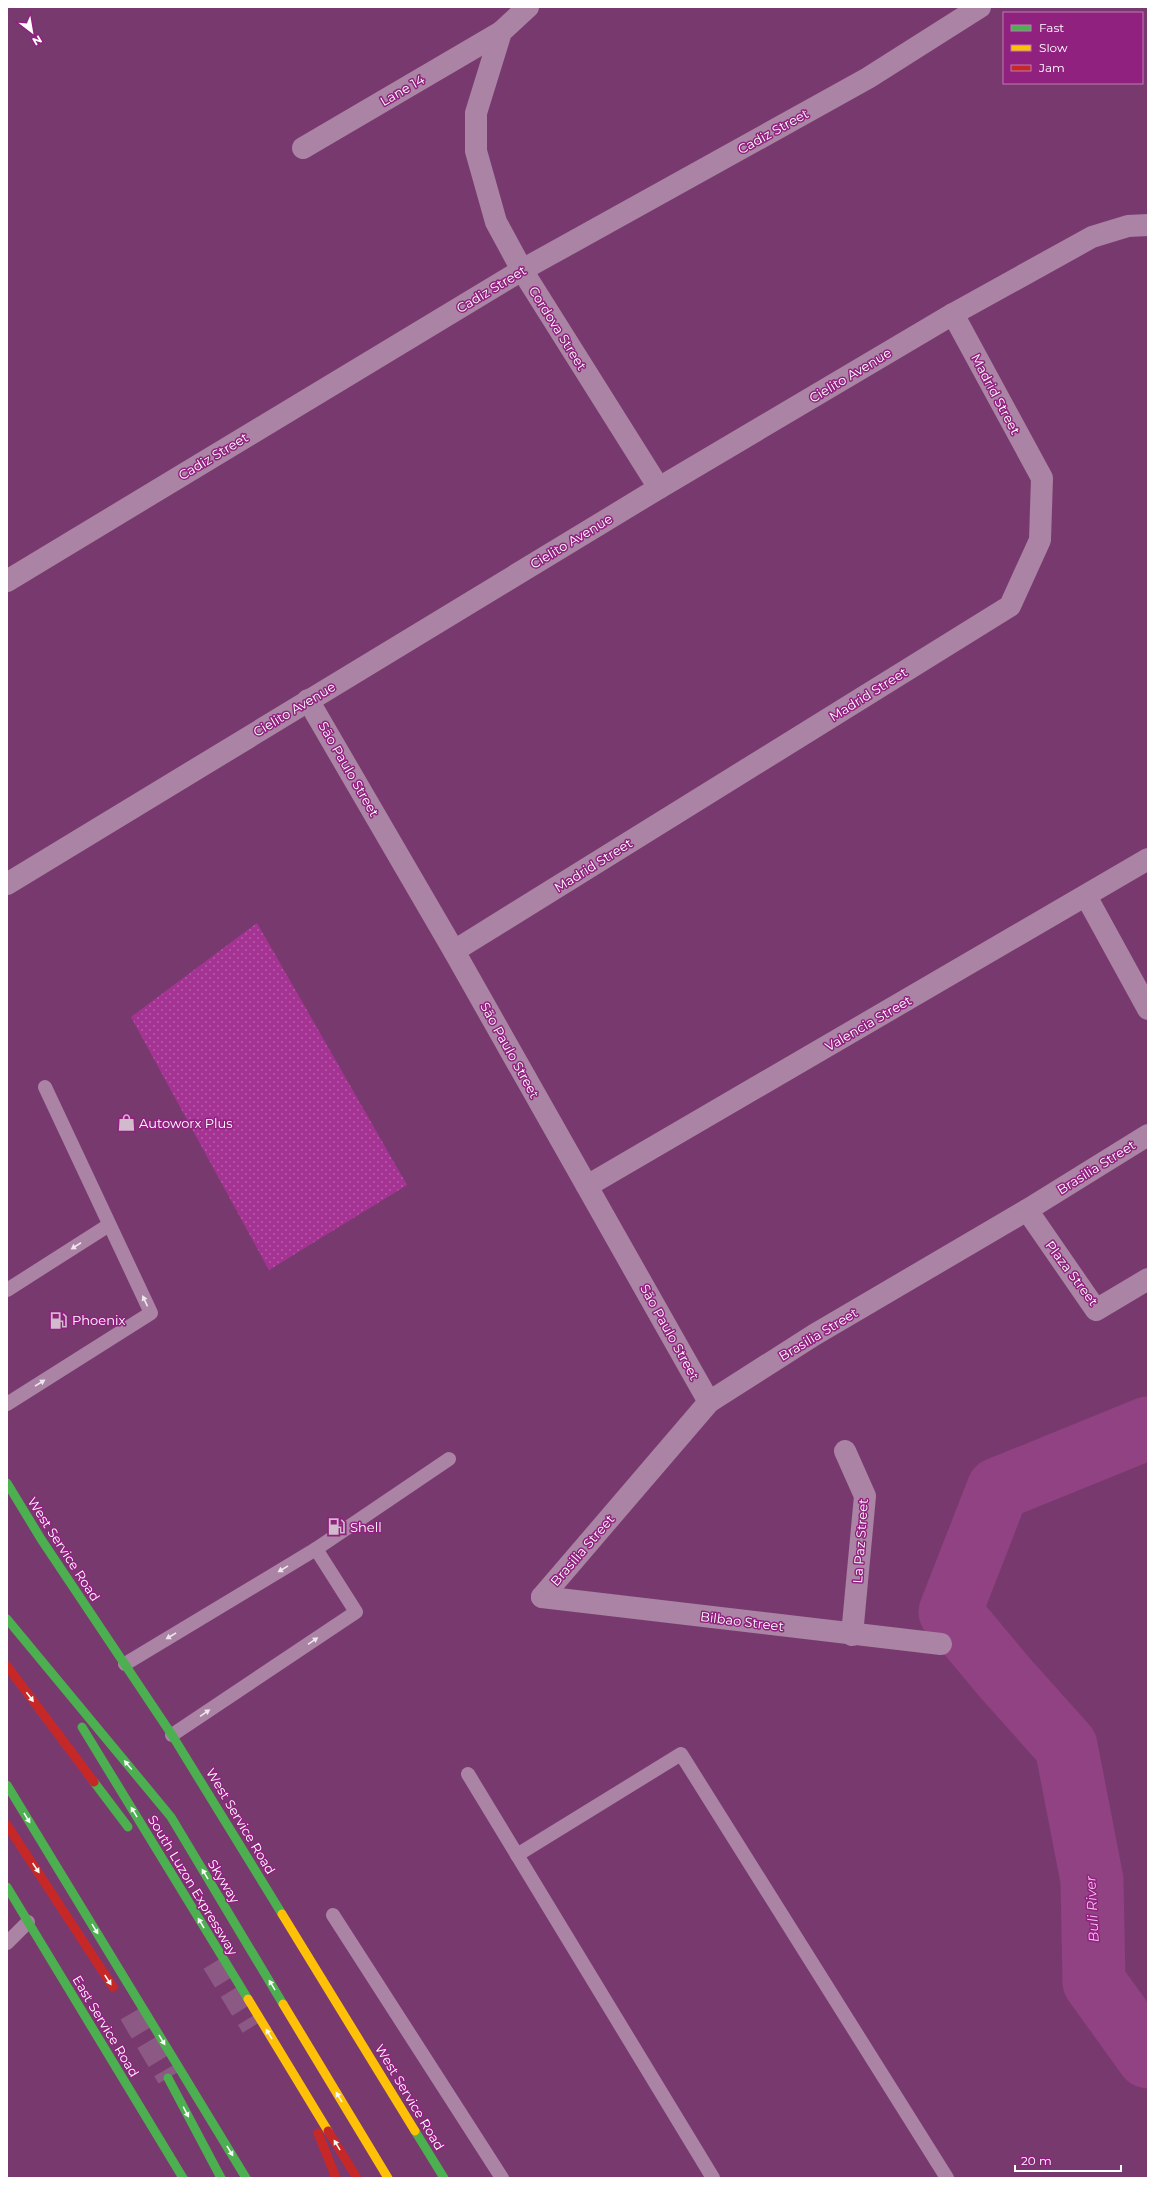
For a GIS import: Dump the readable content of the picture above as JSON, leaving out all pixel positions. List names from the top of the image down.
{
  "streets": {
    "main road": [
      "West Service Road",
      "Skyway",
      "South Luzon Expressway",
      "East Service Road"
    ],
    "street": [
      "Lane 14",
      "Cadiz Street",
      "Cordova Street",
      "Cielito Avenue",
      "Madrid Street",
      "São Paulo Street",
      "Valencia Street",
      "Brasilia Street",
      "Plaza Street",
      "La Paz Street",
      "Bilbao Street"
    ]
  },
  "crossings": [
    ["Lane 14", "Cordova Street"],
    ["Cadiz Street", "Cordova Street"],
    ["Cordova Street", "Cielito Avenue"],
    ["Cielito Avenue", "Madrid Street"],
    ["Cielito Avenue", "São Paulo Street"],
    ["Madrid Street", "São Paulo Street"],
    ["São Paulo Street", "Valencia Street"],
    ["São Paulo Street", "Brasilia Street"],
    ["Brasilia Street", "Plaza Street"],
    ["Brasilia Street", "Bilbao Street"],
    ["La Paz Street", "Bilbao Street"],
    ["Skyway", "South Luzon Expressway"]
  ],
  "water": ["Buli River"],
  "places": {
    "shop": ["Autoworx Plus"],
    "fuel station": ["Phoenix", "Shell"]
  },
  "legend": ["Fast", "Slow", "Jam"],
  "scale_bar": "20 m",
  "north": "bottom right"
}
